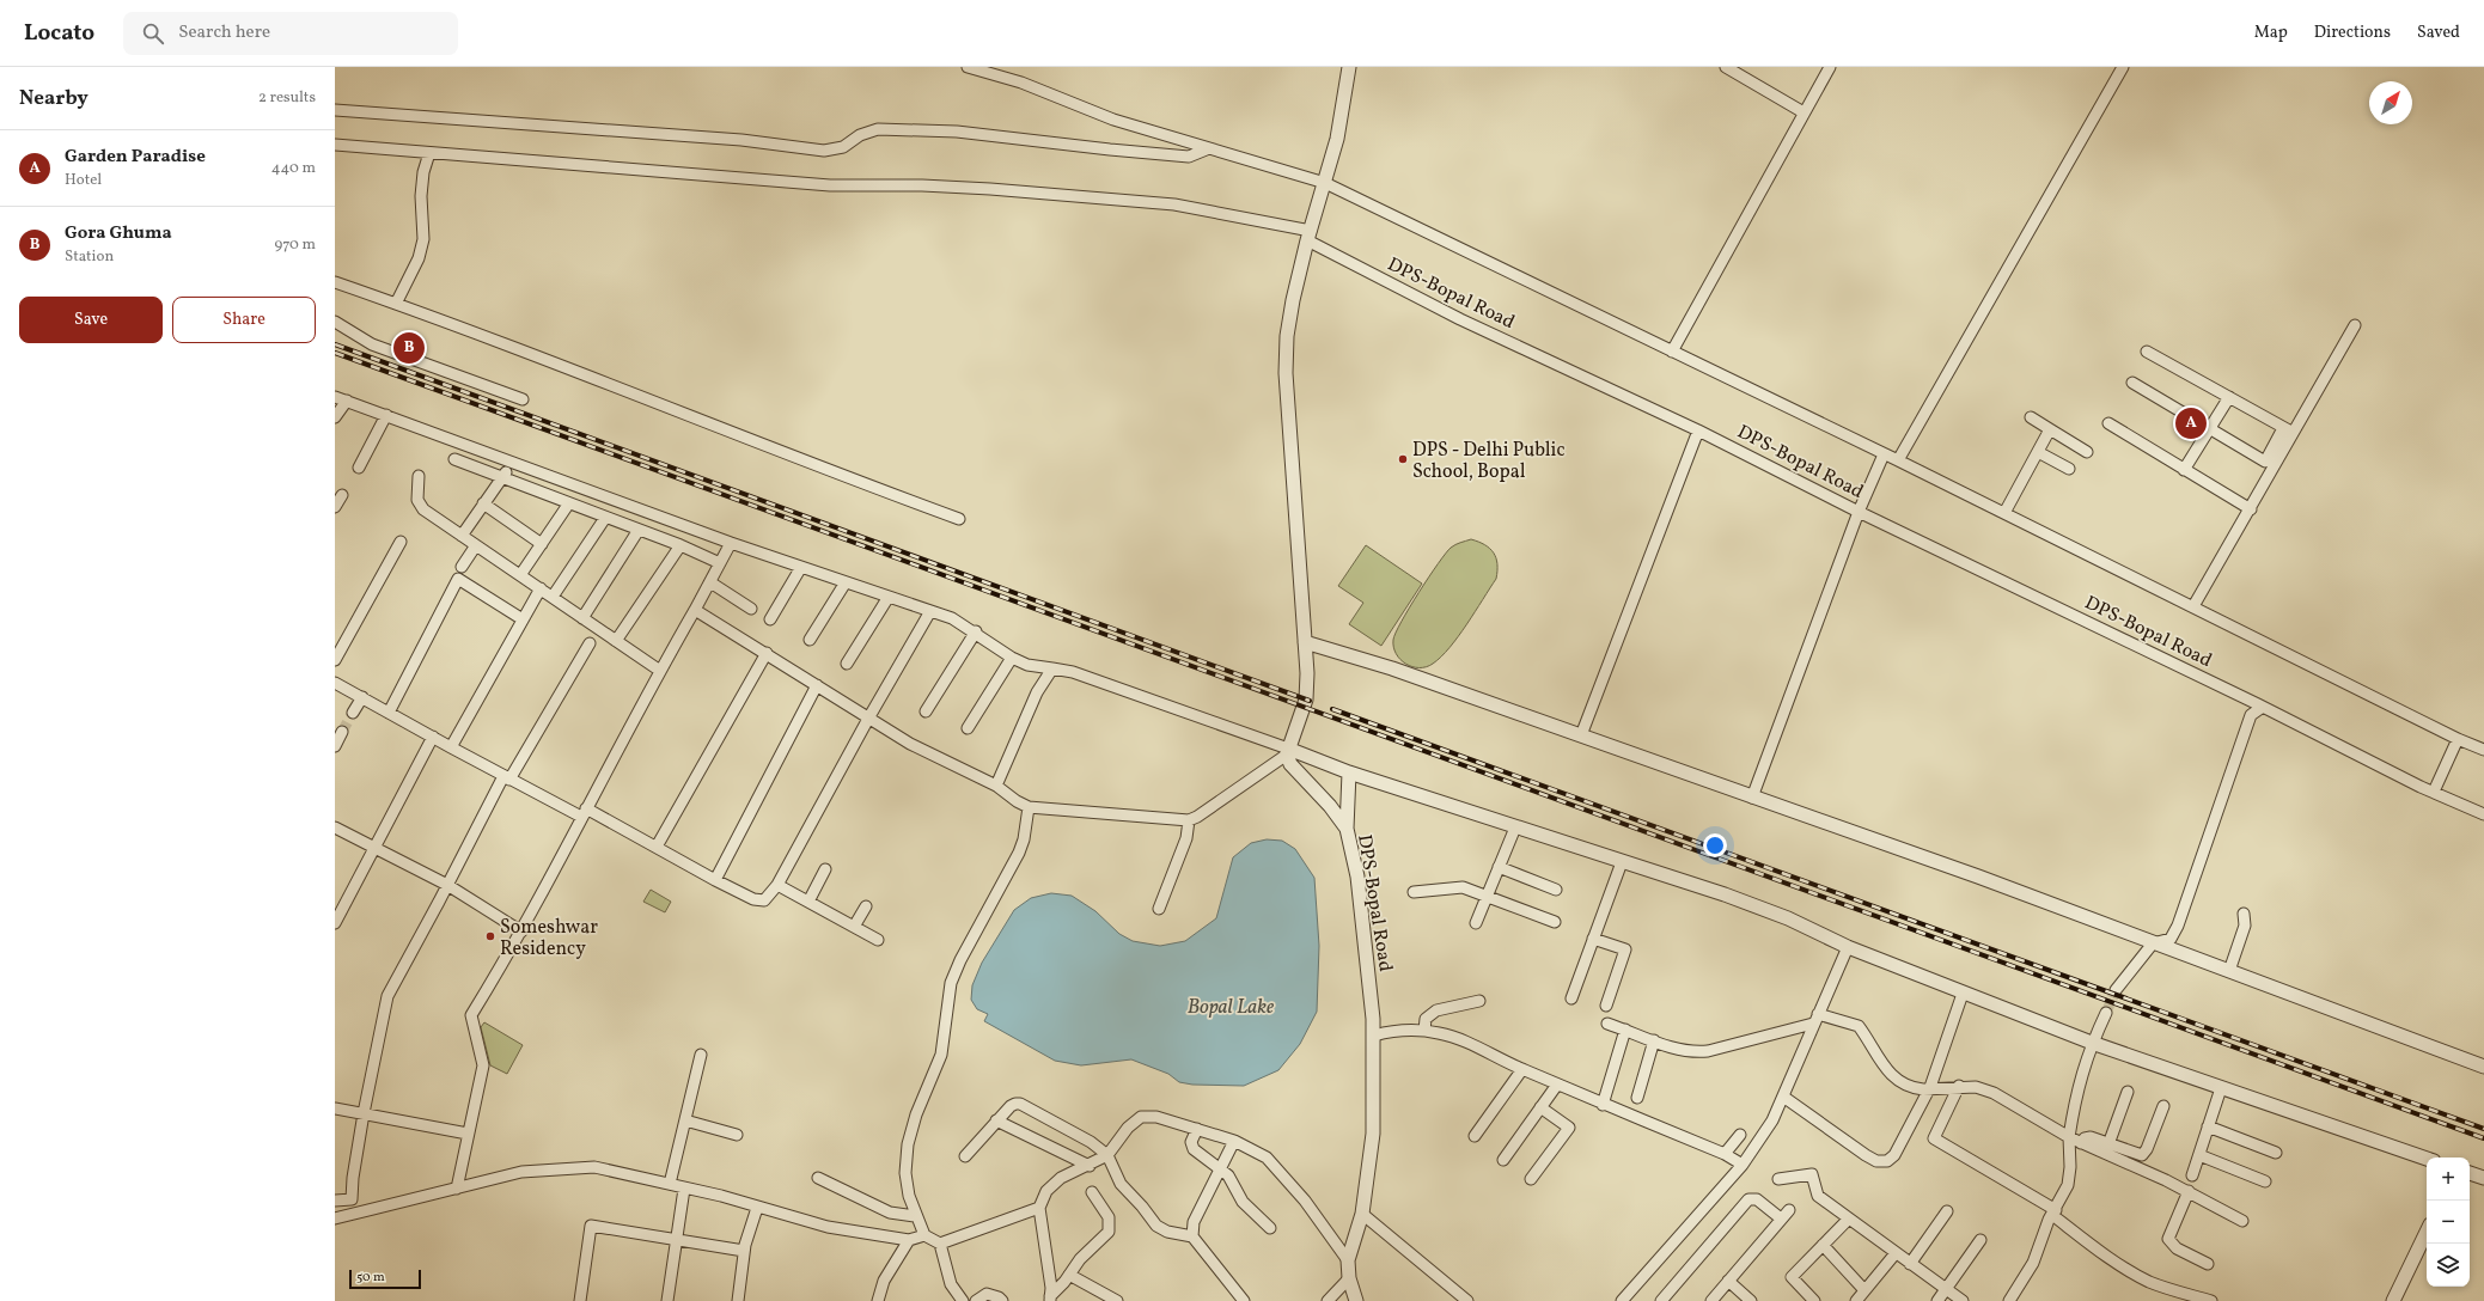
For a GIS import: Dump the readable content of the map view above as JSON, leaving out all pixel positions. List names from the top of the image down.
{
  "streets": {
    "street": ["DPS-Bopal Road"]
  },
  "water": ["Bopal Lake"],
  "places": ["DPS - Delhi Public School, Bopal", "Someshwar Residency"],
  "scale_bar": "50 m",
  "north": "top right",
  "page": {
    "header": "Locato",
    "search": "Search here",
    "nav": ["Map", "Directions", "Saved"],
    "heading": ["Nearby", "2 results"],
    "list": [
      {
        "mark": "A",
        "name": "Garden Paradise",
        "note": "Hotel",
        "value": "440 m"
      },
      {
        "mark": "B",
        "name": "Gora Ghuma",
        "note": "Station",
        "value": "970 m"
      }
    ],
    "buttons": ["Save", "Share"],
    "pins": ["B", "A"],
    "map_buttons": ["+", "−"],
    "scale": "50 m"
  }
}
